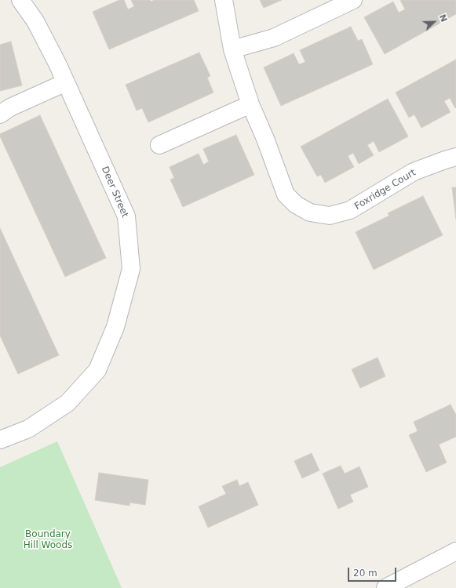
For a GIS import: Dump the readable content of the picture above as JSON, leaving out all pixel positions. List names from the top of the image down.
{
  "streets": {
    "street": ["Foxridge Court", "Deer Street"]
  },
  "parks": ["Boundary Hill Woods"],
  "scale_bar": "20 m",
  "north": "top right"
}
